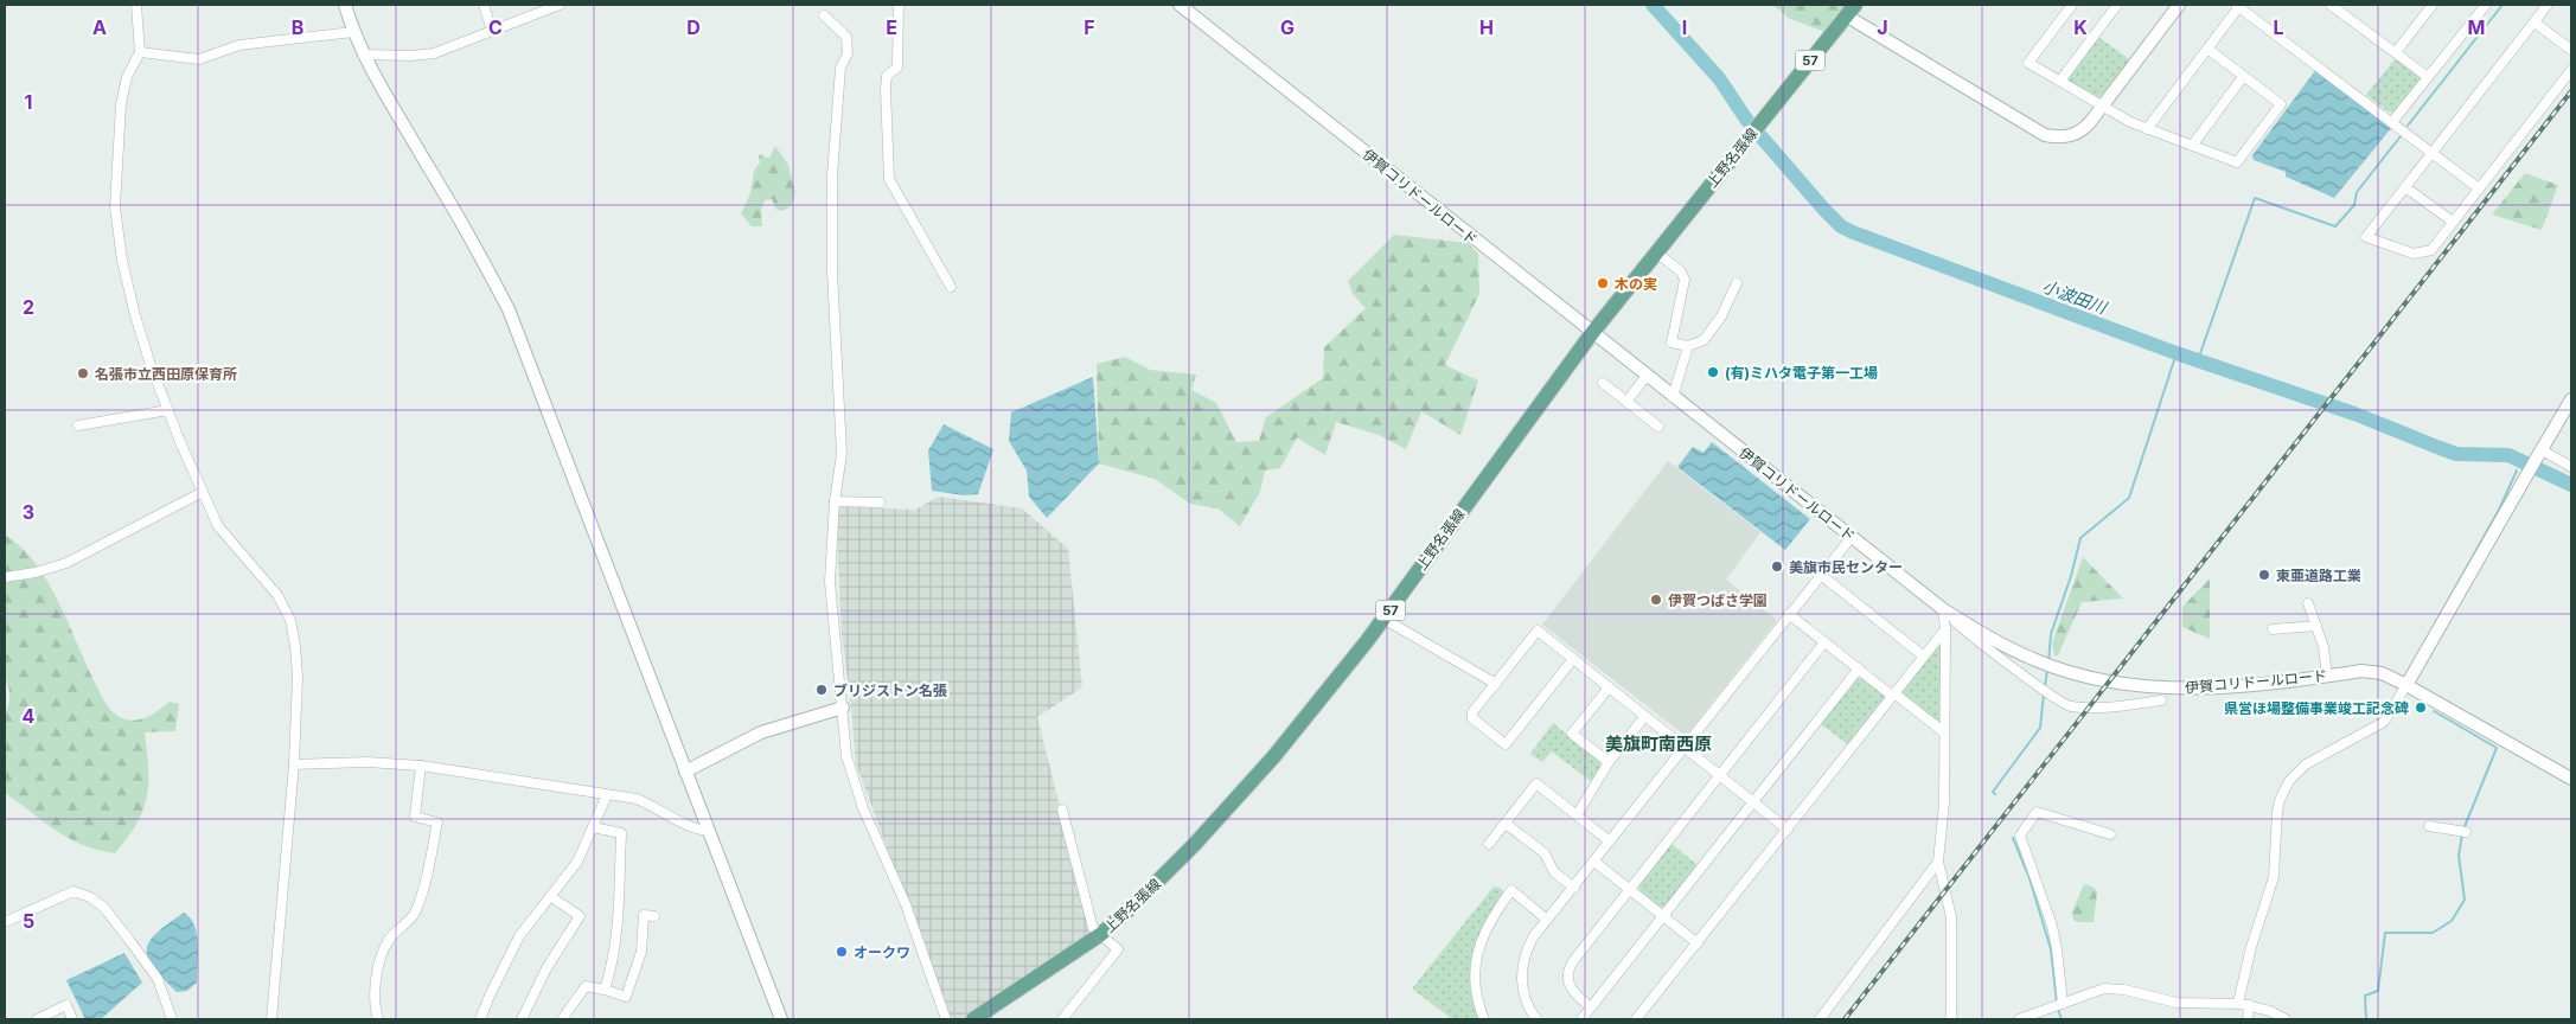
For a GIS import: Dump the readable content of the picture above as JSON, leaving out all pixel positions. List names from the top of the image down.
{
  "streets": {
    "main road": ["57", "上野名張線"],
    "street": ["伊賀コリドールロード"]
  },
  "crossings": [
    ["上野名張線", "伊賀コリドールロード"]
  ],
  "districts": ["美旗町南西原"],
  "water": ["小波田川"],
  "places": [
    "木の実",
    "(有)ミハタ電子第一工場",
    "名張市立西田原保育所",
    "美旗市民センター",
    "東亜道路工業",
    "伊賀つばさ学園",
    "ブリジストン名張",
    "県営ほ場整備事業竣工記念碑",
    "オークワ"
  ],
  "grid": {
    "columns": [
      "A",
      "B",
      "C",
      "D",
      "E",
      "F",
      "G",
      "H",
      "I",
      "J",
      "K",
      "L",
      "M"
    ],
    "rows": [
      "1",
      "2",
      "3",
      "4",
      "5"
    ]
  }
}
